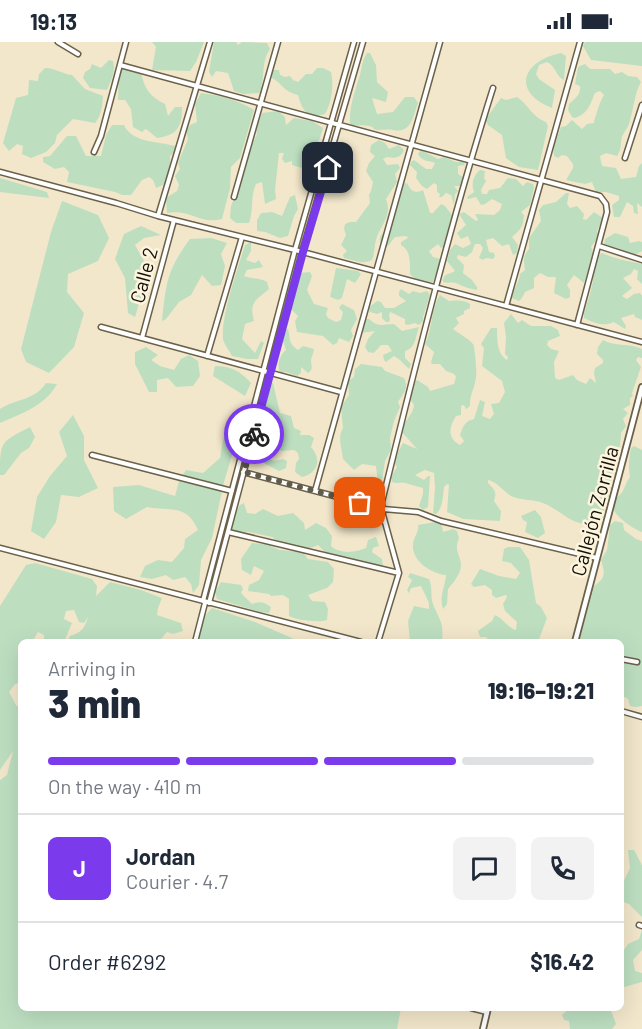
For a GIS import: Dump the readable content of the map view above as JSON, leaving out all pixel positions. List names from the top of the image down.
{
  "streets": {
    "street": ["Calle 2", "Callejón Zorrilla"]
  },
  "page": {
    "status": "19:13",
    "heading": ["3 min", "Arriving in", "19:16–19:21"],
    "panel": [
      "Jordan",
      "Courier · 4.7",
      "Order #6292",
      "$16.42"
    ],
    "bar": "On the way · 410 m",
    "round": "J"
  }
}
